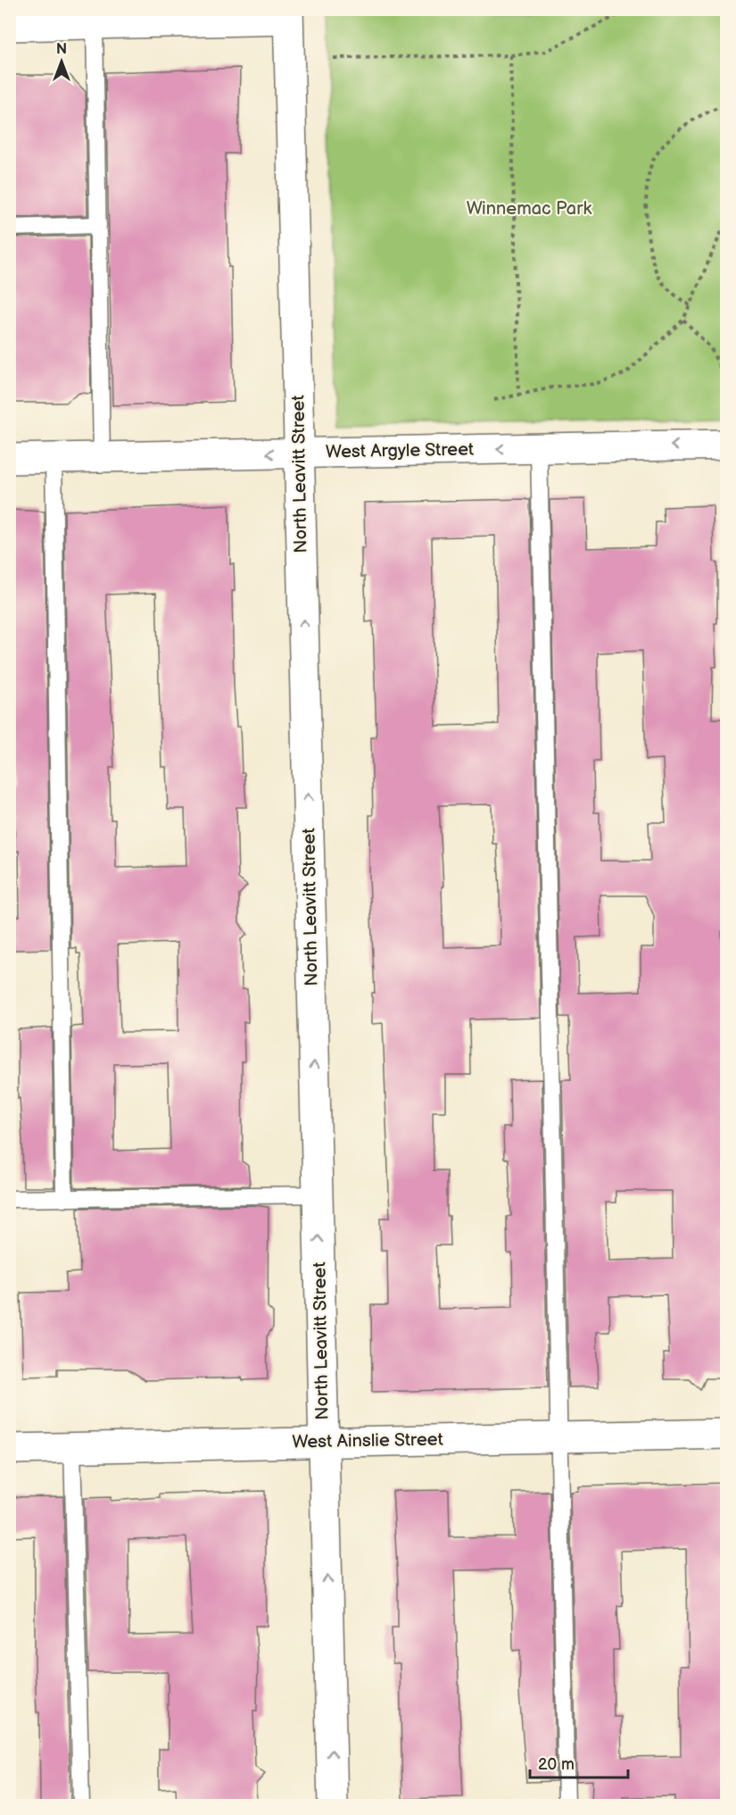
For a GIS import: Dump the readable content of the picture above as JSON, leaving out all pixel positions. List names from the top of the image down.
{
  "streets": {
    "street": ["West Argyle Street", "North Leavitt Street", "West Ainslie Street"]
  },
  "crossings": [
    ["West Argyle Street", "North Leavitt Street"],
    ["North Leavitt Street", "West Ainslie Street"]
  ],
  "one_way": ["West Argyle Street", "North Leavitt Street"],
  "parks": ["Winnemac Park"],
  "scale_bar": "20 m",
  "north": "top"
}
